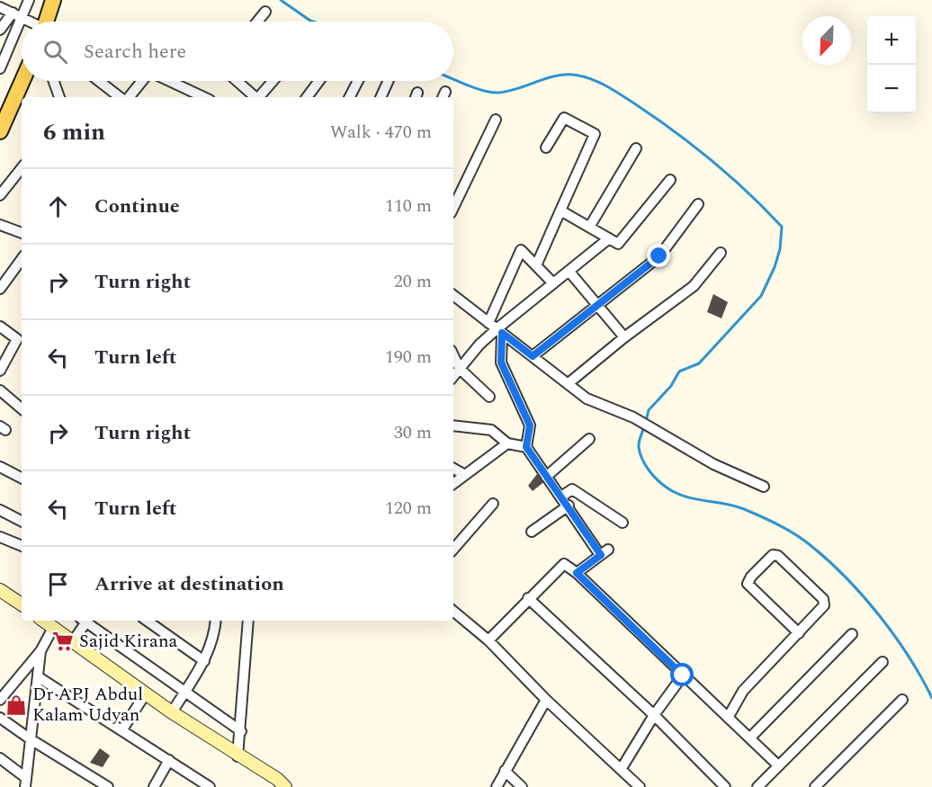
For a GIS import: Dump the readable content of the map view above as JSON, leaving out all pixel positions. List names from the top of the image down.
{
  "places": {
    "supermarket": ["Sajid Kirana"],
    "shop": ["Dr APJ Abdul Kalam Udyan"]
  },
  "north": "bottom left",
  "page": {
    "map_buttons": ["+", "−"],
    "search": "Search here",
    "heading": ["6 min", "Walk · 470 m"],
    "list": [
      ["Continue", "110 m"],
      ["Turn right", "20 m"],
      ["Turn left", "190 m"],
      ["Turn right", "30 m"],
      ["Turn left", "120 m"],
      "Arrive at destination"
    ]
  }
}
